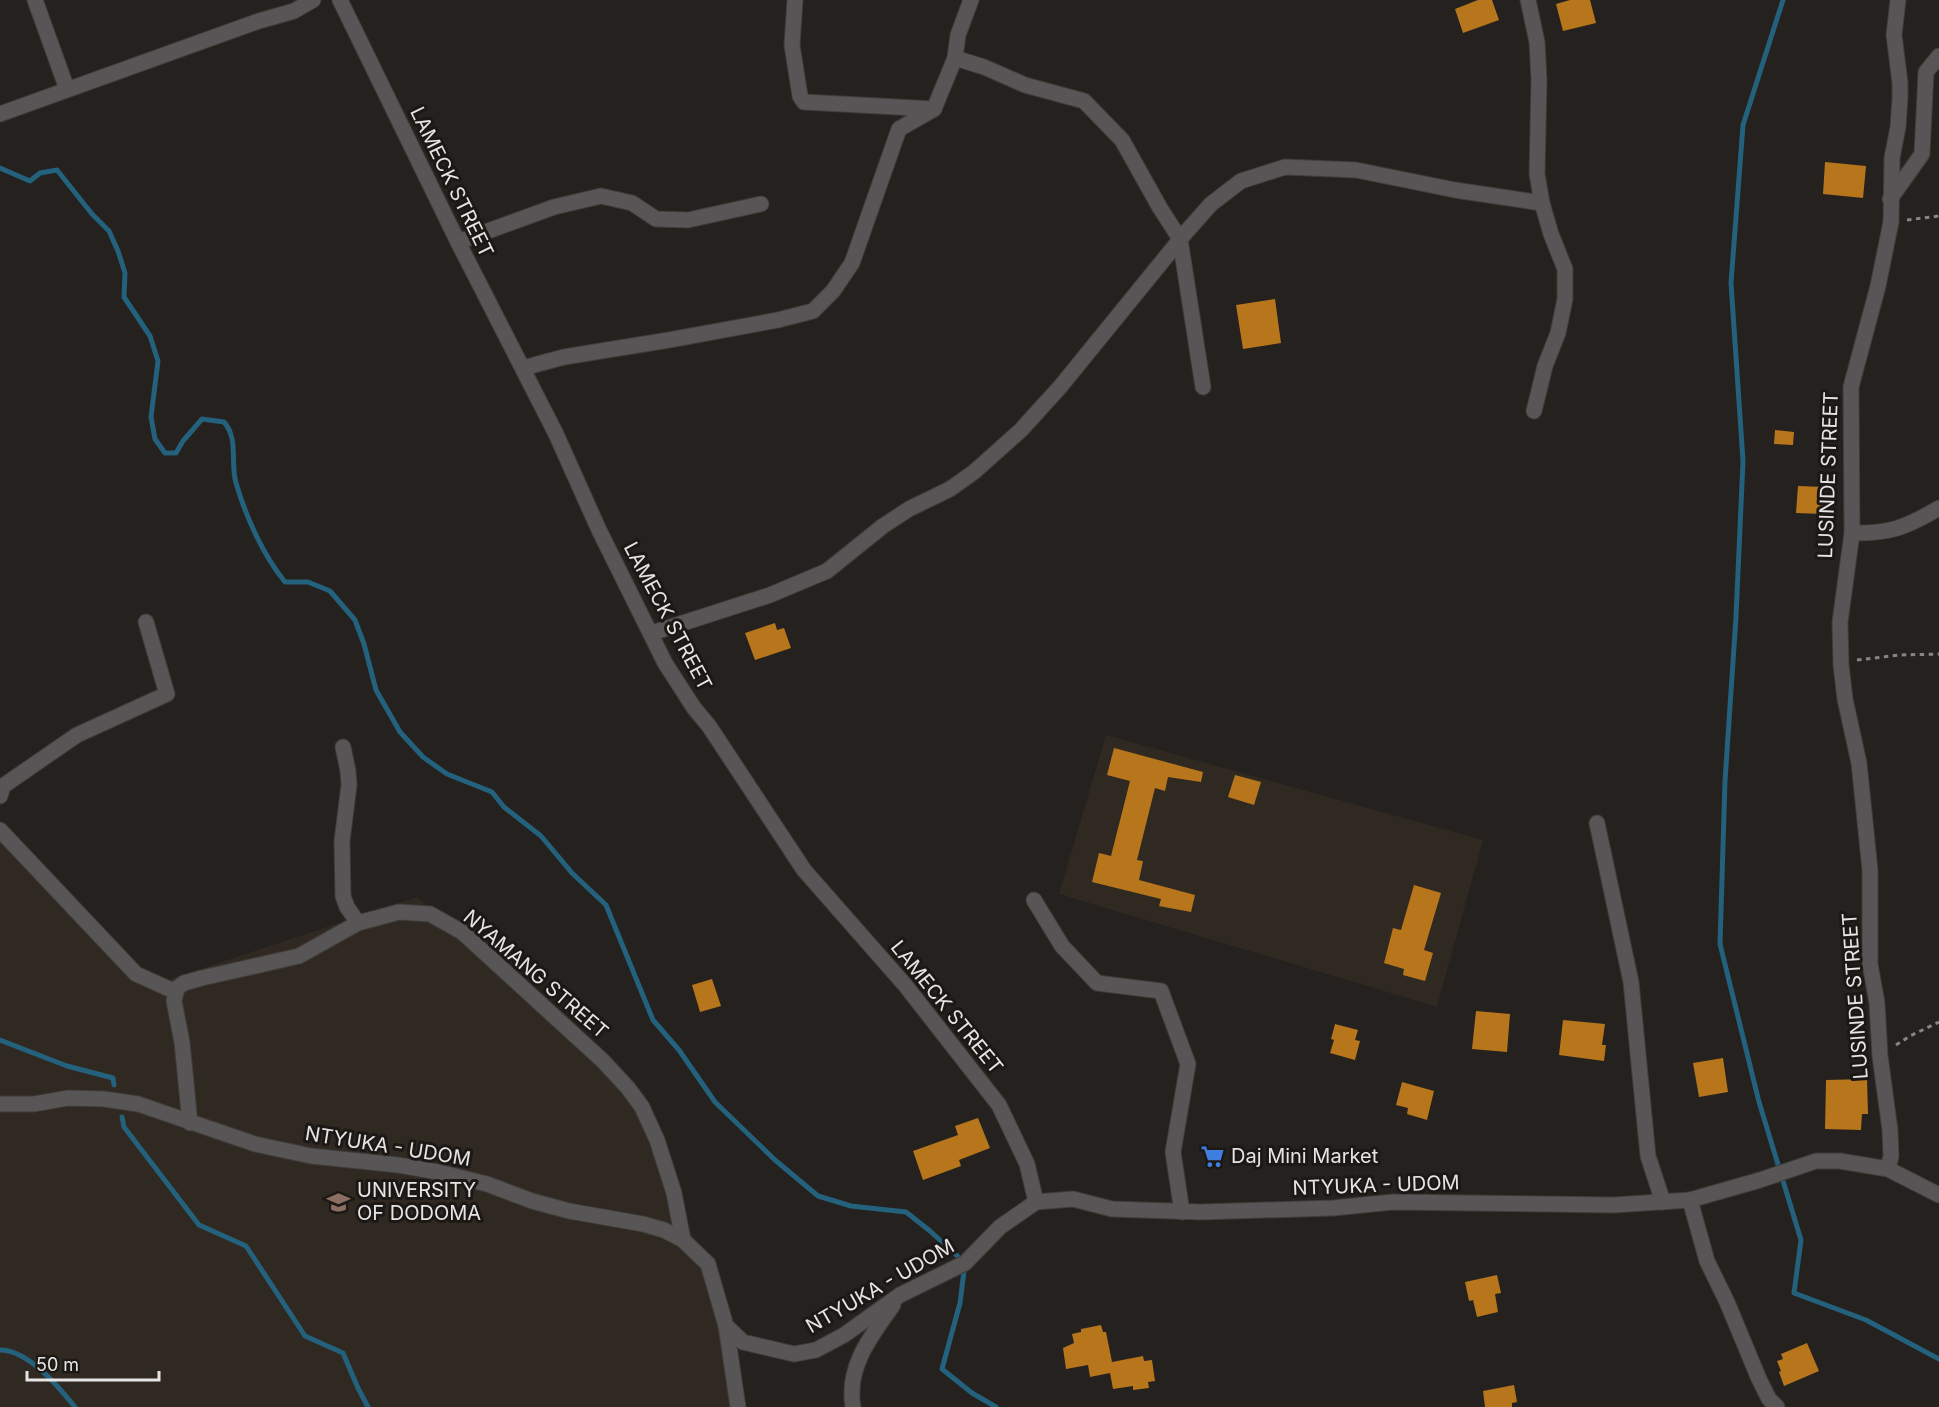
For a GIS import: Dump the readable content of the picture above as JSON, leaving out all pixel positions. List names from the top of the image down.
{
  "streets": {
    "street": [
      "LAMECK STREET",
      "LUSINDE STREET",
      "NYAMANG STREET",
      "NTYUKA - UDOM"
    ]
  },
  "crossings": [
    ["LAMECK STREET", "NTYUKA - UDOM"],
    ["LUSINDE STREET", "NTYUKA - UDOM"],
    ["NYAMANG STREET", "NTYUKA - UDOM"]
  ],
  "places": {
    "supermarket": ["Daj Mini Market"],
    "school or university": ["UNIVERSITY OF DODOMA"]
  },
  "scale_bar": "50 m"
}
